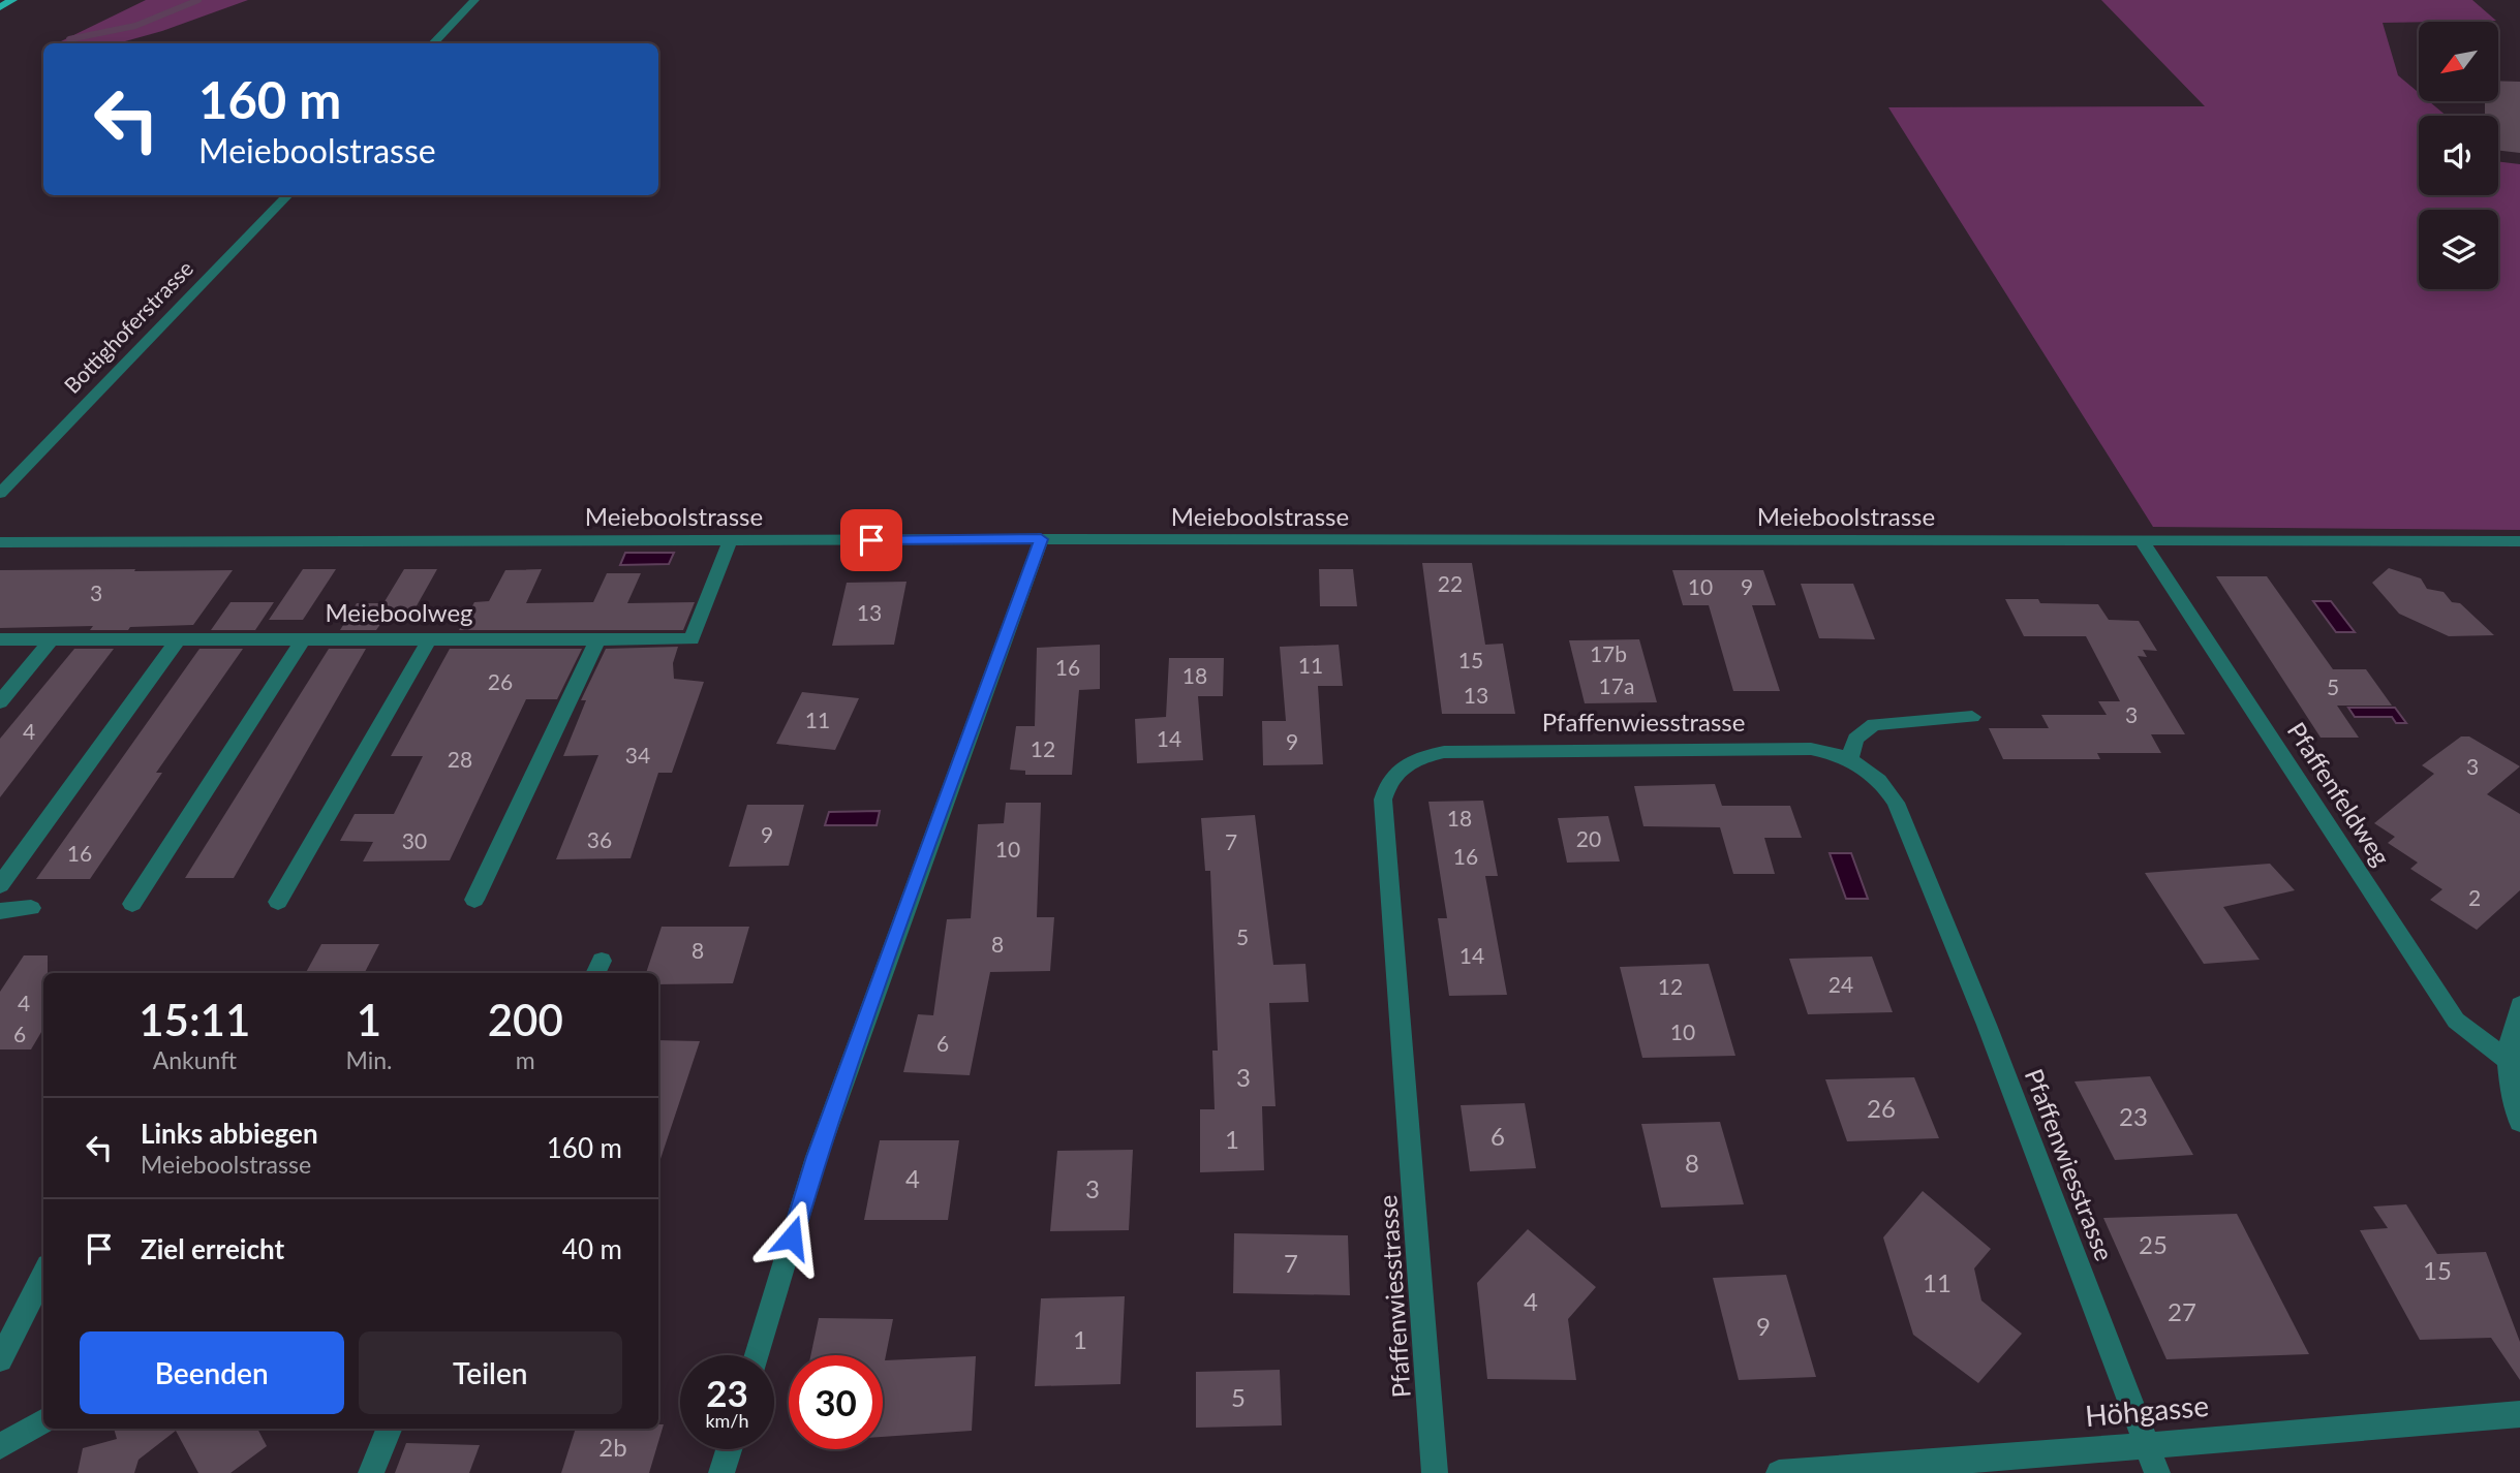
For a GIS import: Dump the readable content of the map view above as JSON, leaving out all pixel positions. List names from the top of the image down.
{
  "streets": {
    "street": [
      "Bottighoferstrasse",
      "Meieboolstrasse",
      "Meieboolweg",
      "Pfaffenwiesstrasse",
      "Pfaffenfeldweg",
      "Höhgasse"
    ]
  },
  "crossings": [
    ["Meieboolstrasse", "Meieboolweg"],
    ["Meieboolstrasse", "Pfaffenfeldweg"],
    ["Pfaffenwiesstrasse", "Höhgasse"]
  ],
  "house_numbers": [
    "22",
    "10",
    "9",
    "3",
    "13",
    "17b",
    "15",
    "11",
    "16",
    "18",
    "26",
    "17a",
    "5",
    "13",
    "3",
    "11",
    "4",
    "14",
    "9",
    "12",
    "34",
    "28",
    "3",
    "18",
    "9",
    "20",
    "36",
    "30",
    "7",
    "10",
    "16",
    "16",
    "2",
    "5",
    "8",
    "8",
    "14",
    "24",
    "12",
    "4",
    "10",
    "6",
    "6",
    "3",
    "26",
    "23",
    "6",
    "1",
    "8",
    "4",
    "3",
    "25",
    "7",
    "15",
    "11",
    "4",
    "27",
    "9",
    "1",
    "5",
    "2b"
  ],
  "north": "bottom left",
  "page": {
    "turn": ["160 m", "Meieboolstrasse"],
    "eta": [
      "15:11",
      "Ankunft",
      "1",
      "Min.",
      "200",
      "m"
    ],
    "list": [
      {
        "name": "Links abbiegen",
        "note": "Meieboolstrasse",
        "value": "160 m"
      },
      {
        "name": "Ziel erreicht",
        "value": "40 m"
      }
    ],
    "buttons": ["Beenden", "Teilen"],
    "speed": "23 km/h",
    "limit": "30"
  }
}
